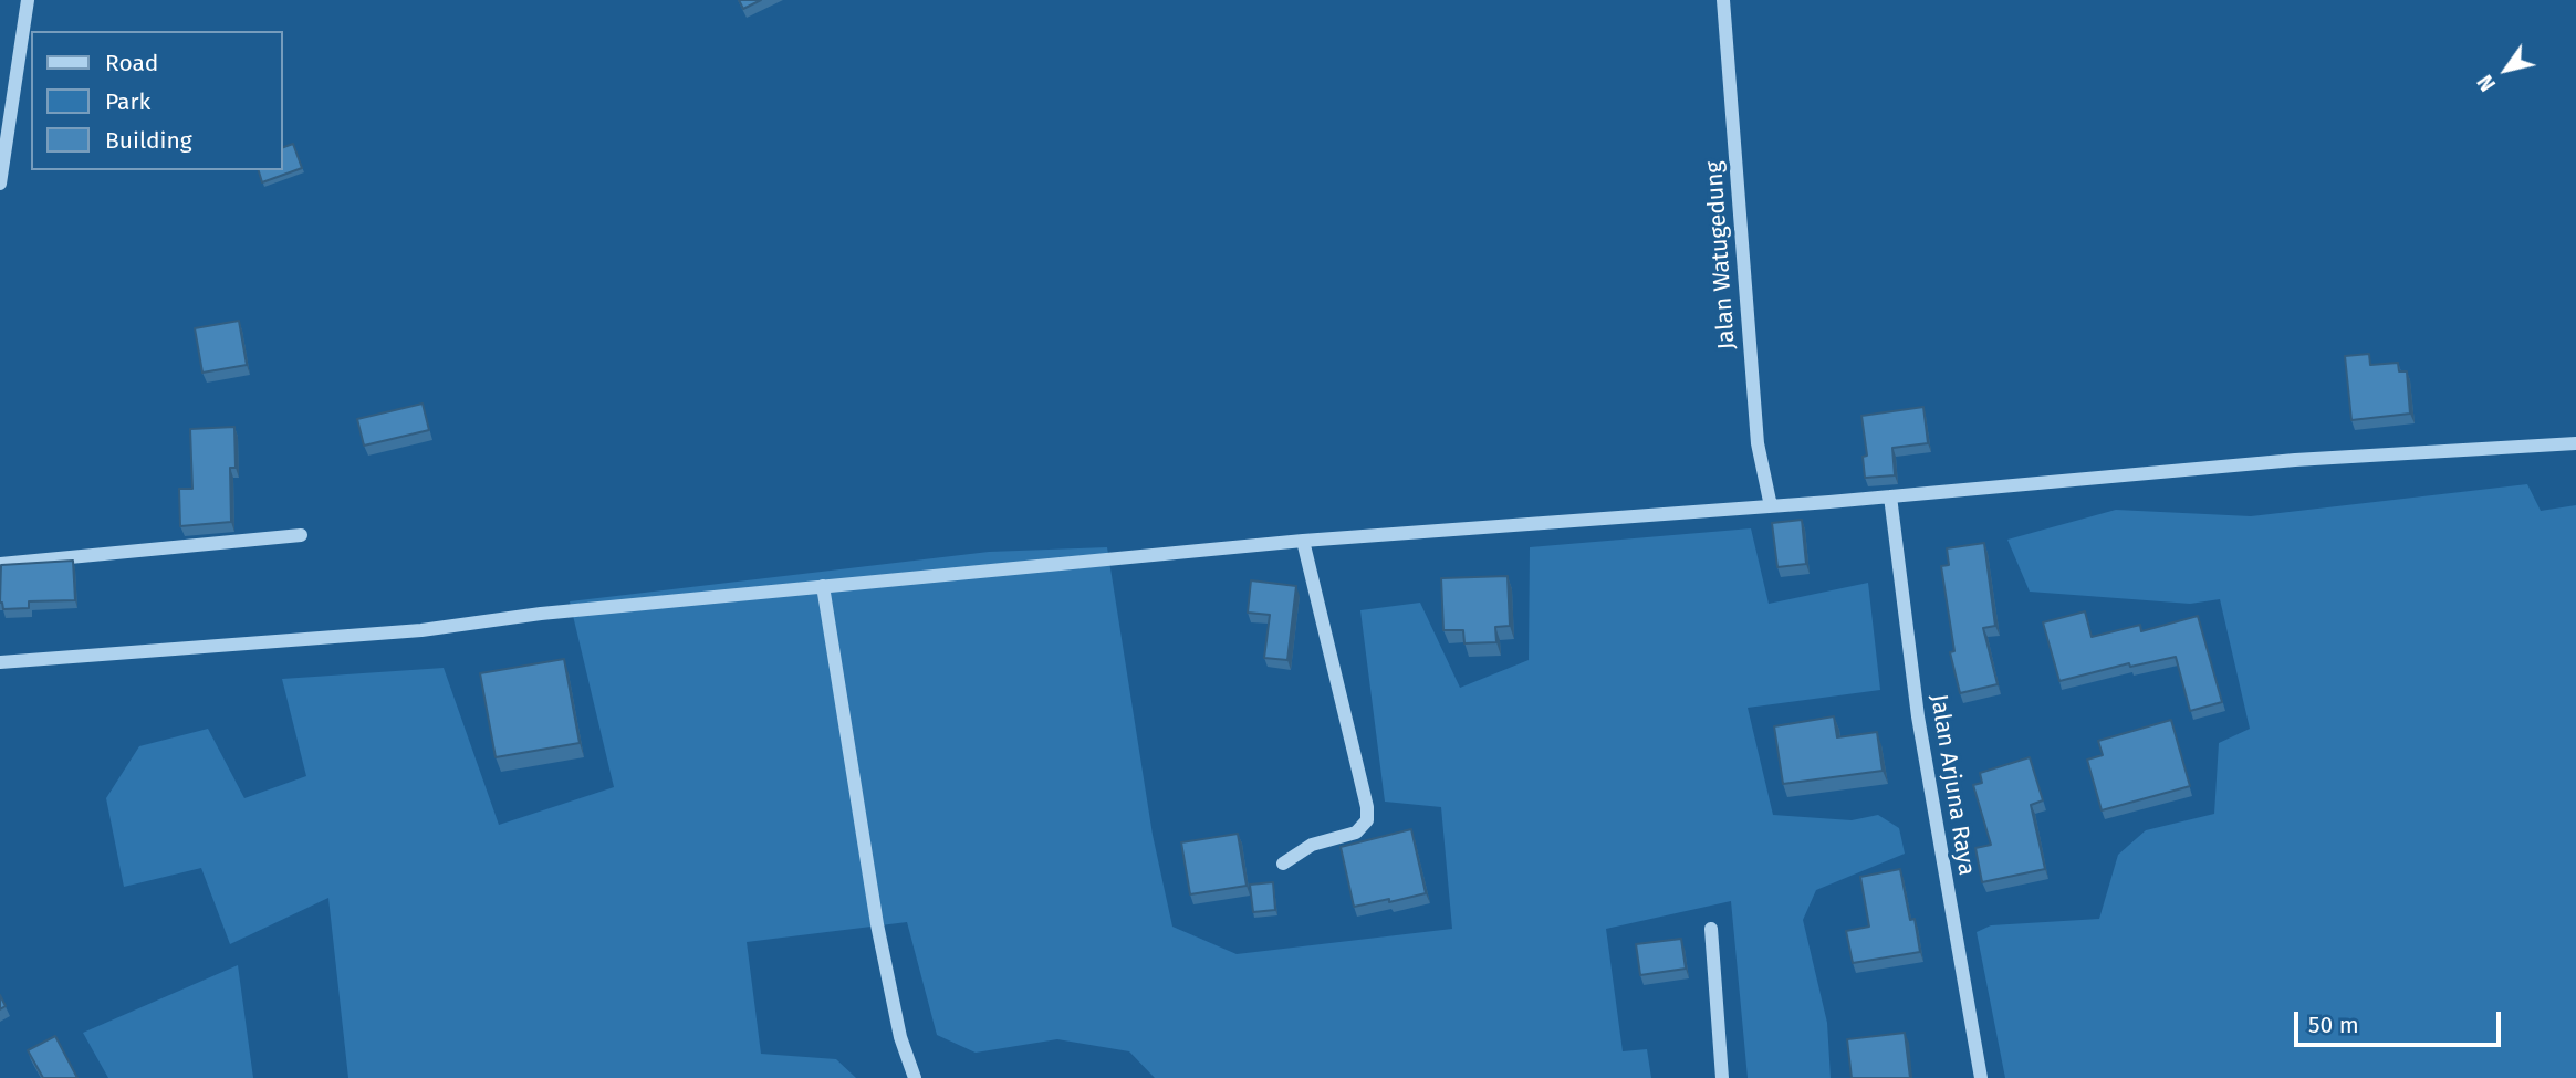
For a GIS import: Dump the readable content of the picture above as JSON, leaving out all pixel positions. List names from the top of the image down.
{
  "streets": {
    "street": ["Jalan Watugedung", "Jalan Arjuna Raya"]
  },
  "legend": ["Road", "Park", "Building"],
  "scale_bar": "50 m",
  "north": "bottom left"
}
